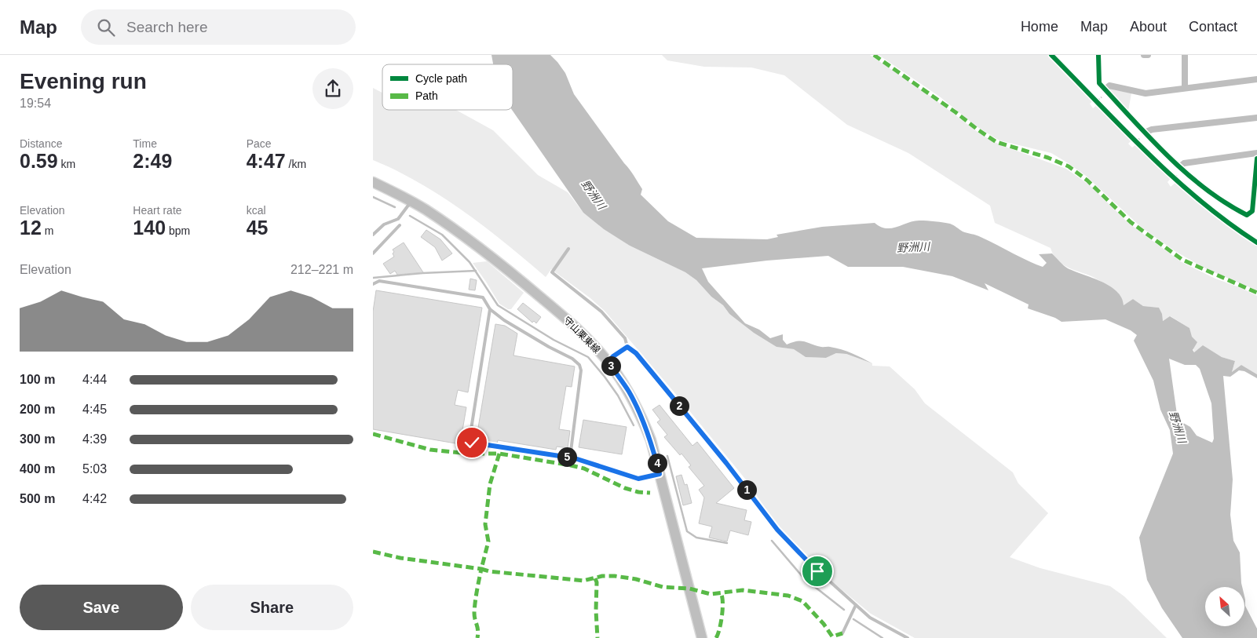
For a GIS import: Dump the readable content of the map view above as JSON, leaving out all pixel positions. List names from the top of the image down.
{
  "streets": {
    "main road": ["守山栗東線"]
  },
  "water": ["野洲川"],
  "legend": ["Cycle path", "Path"],
  "north": "top left",
  "page": {
    "header": "Map",
    "search": "Search here",
    "nav": [
      "Home",
      "Map",
      "About",
      "Contact"
    ],
    "heading": ["Evening run", "19:54"],
    "stats": [
      ["Distance", "0.59 km"],
      ["Time", "2:49"],
      ["Pace", "4:47 /km"],
      ["Elevation", "12 m"],
      ["Heart rate", "140 bpm"],
      ["kcal", "45"]
    ],
    "chart": ["Elevation", "212–221 m"],
    "pins": [
      "3",
      "2",
      "5",
      "4",
      "1"
    ],
    "list": [
      {
        "name": "100 m",
        "note": "4:44"
      },
      {
        "name": "200 m",
        "note": "4:45"
      },
      {
        "name": "300 m",
        "note": "4:39"
      },
      {
        "name": "400 m",
        "note": "5:03"
      },
      {
        "name": "500 m",
        "note": "4:42"
      }
    ],
    "buttons": ["Save", "Share"]
  }
}
